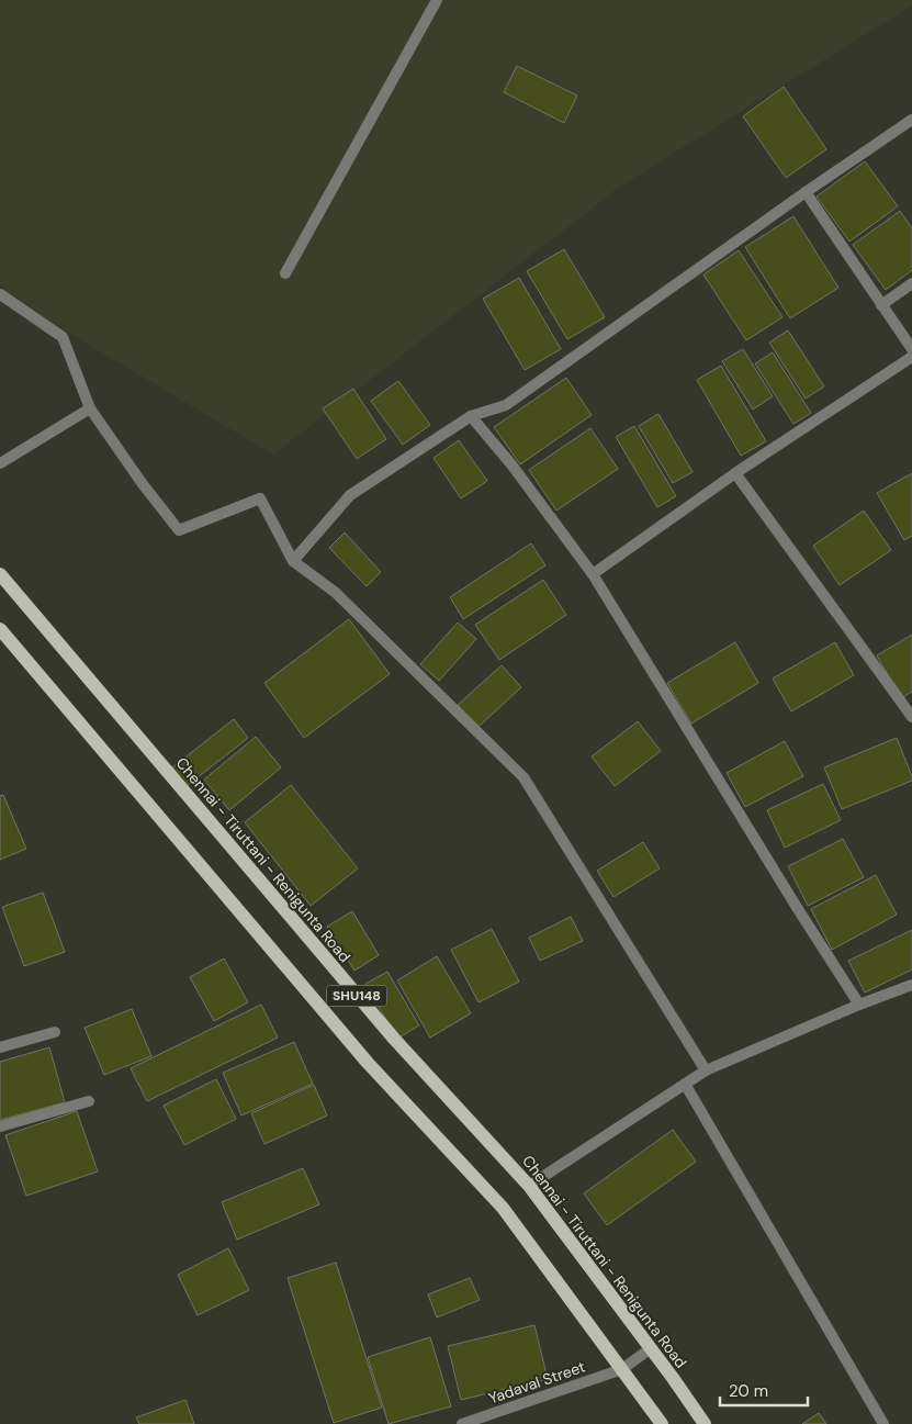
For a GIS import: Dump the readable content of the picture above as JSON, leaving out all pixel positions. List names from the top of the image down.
{
  "streets": {
    "main road": ["Chennai - Tiruttani - Renigunta Road", "SHU148"],
    "street": ["Yadaval Street"]
  },
  "crossings": [
    ["Chennai - Tiruttani - Renigunta Road", "Yadaval Street"],
    ["SHU148", "Yadaval Street"]
  ],
  "scale_bar": "20 m"
}
